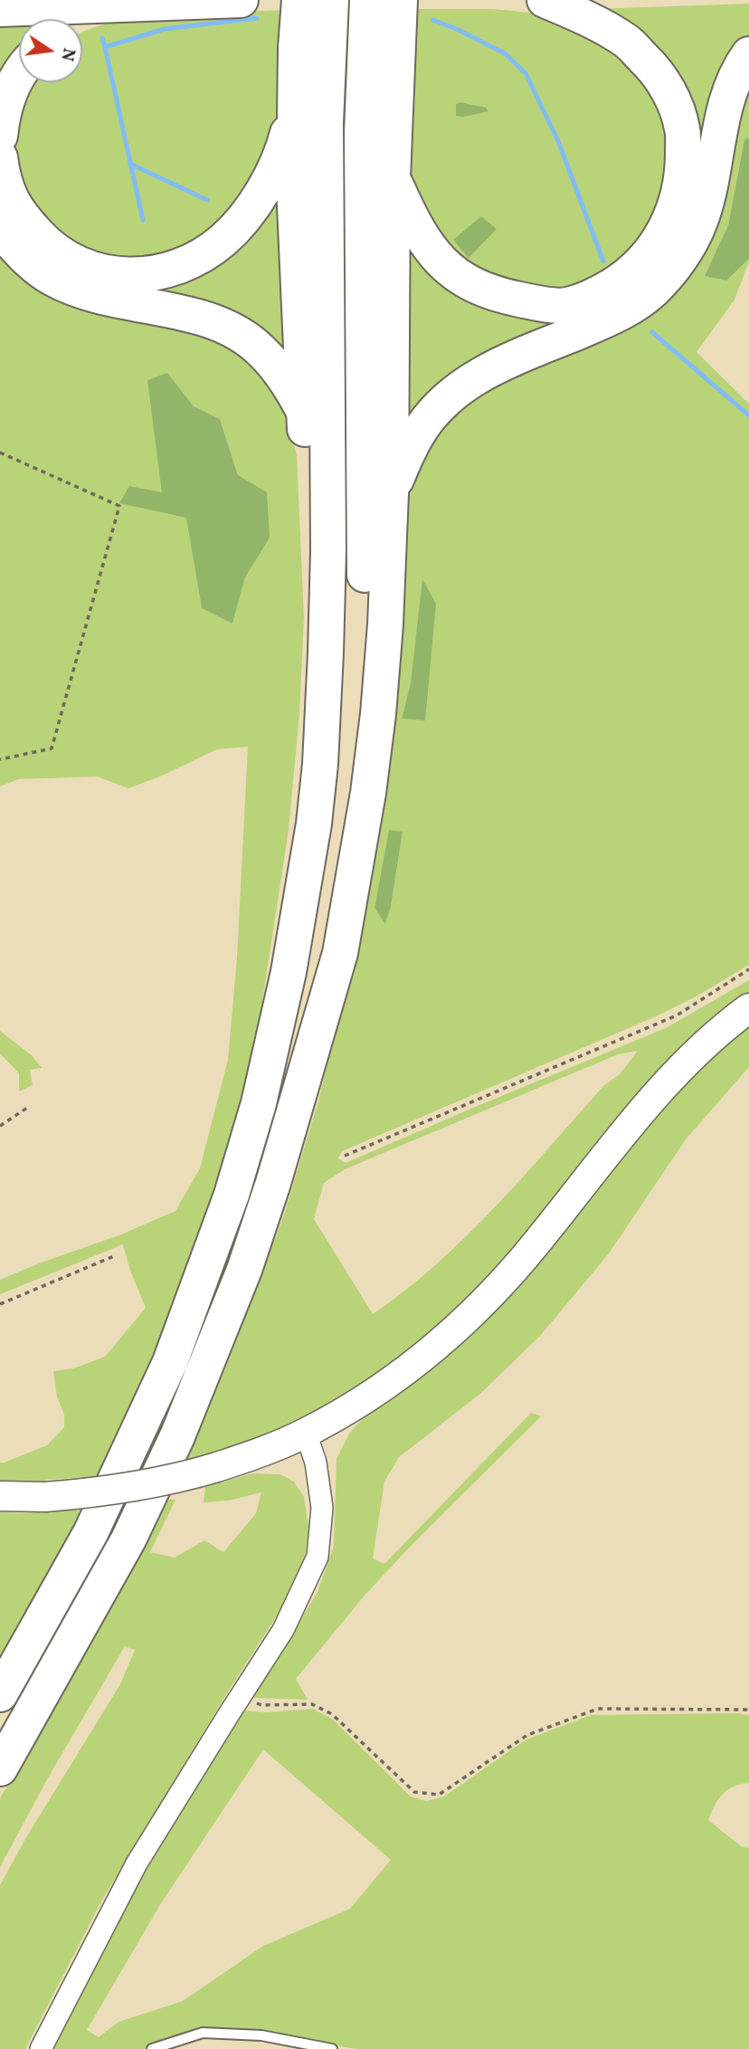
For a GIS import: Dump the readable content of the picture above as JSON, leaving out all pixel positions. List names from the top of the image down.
{
  "north": "right"
}
